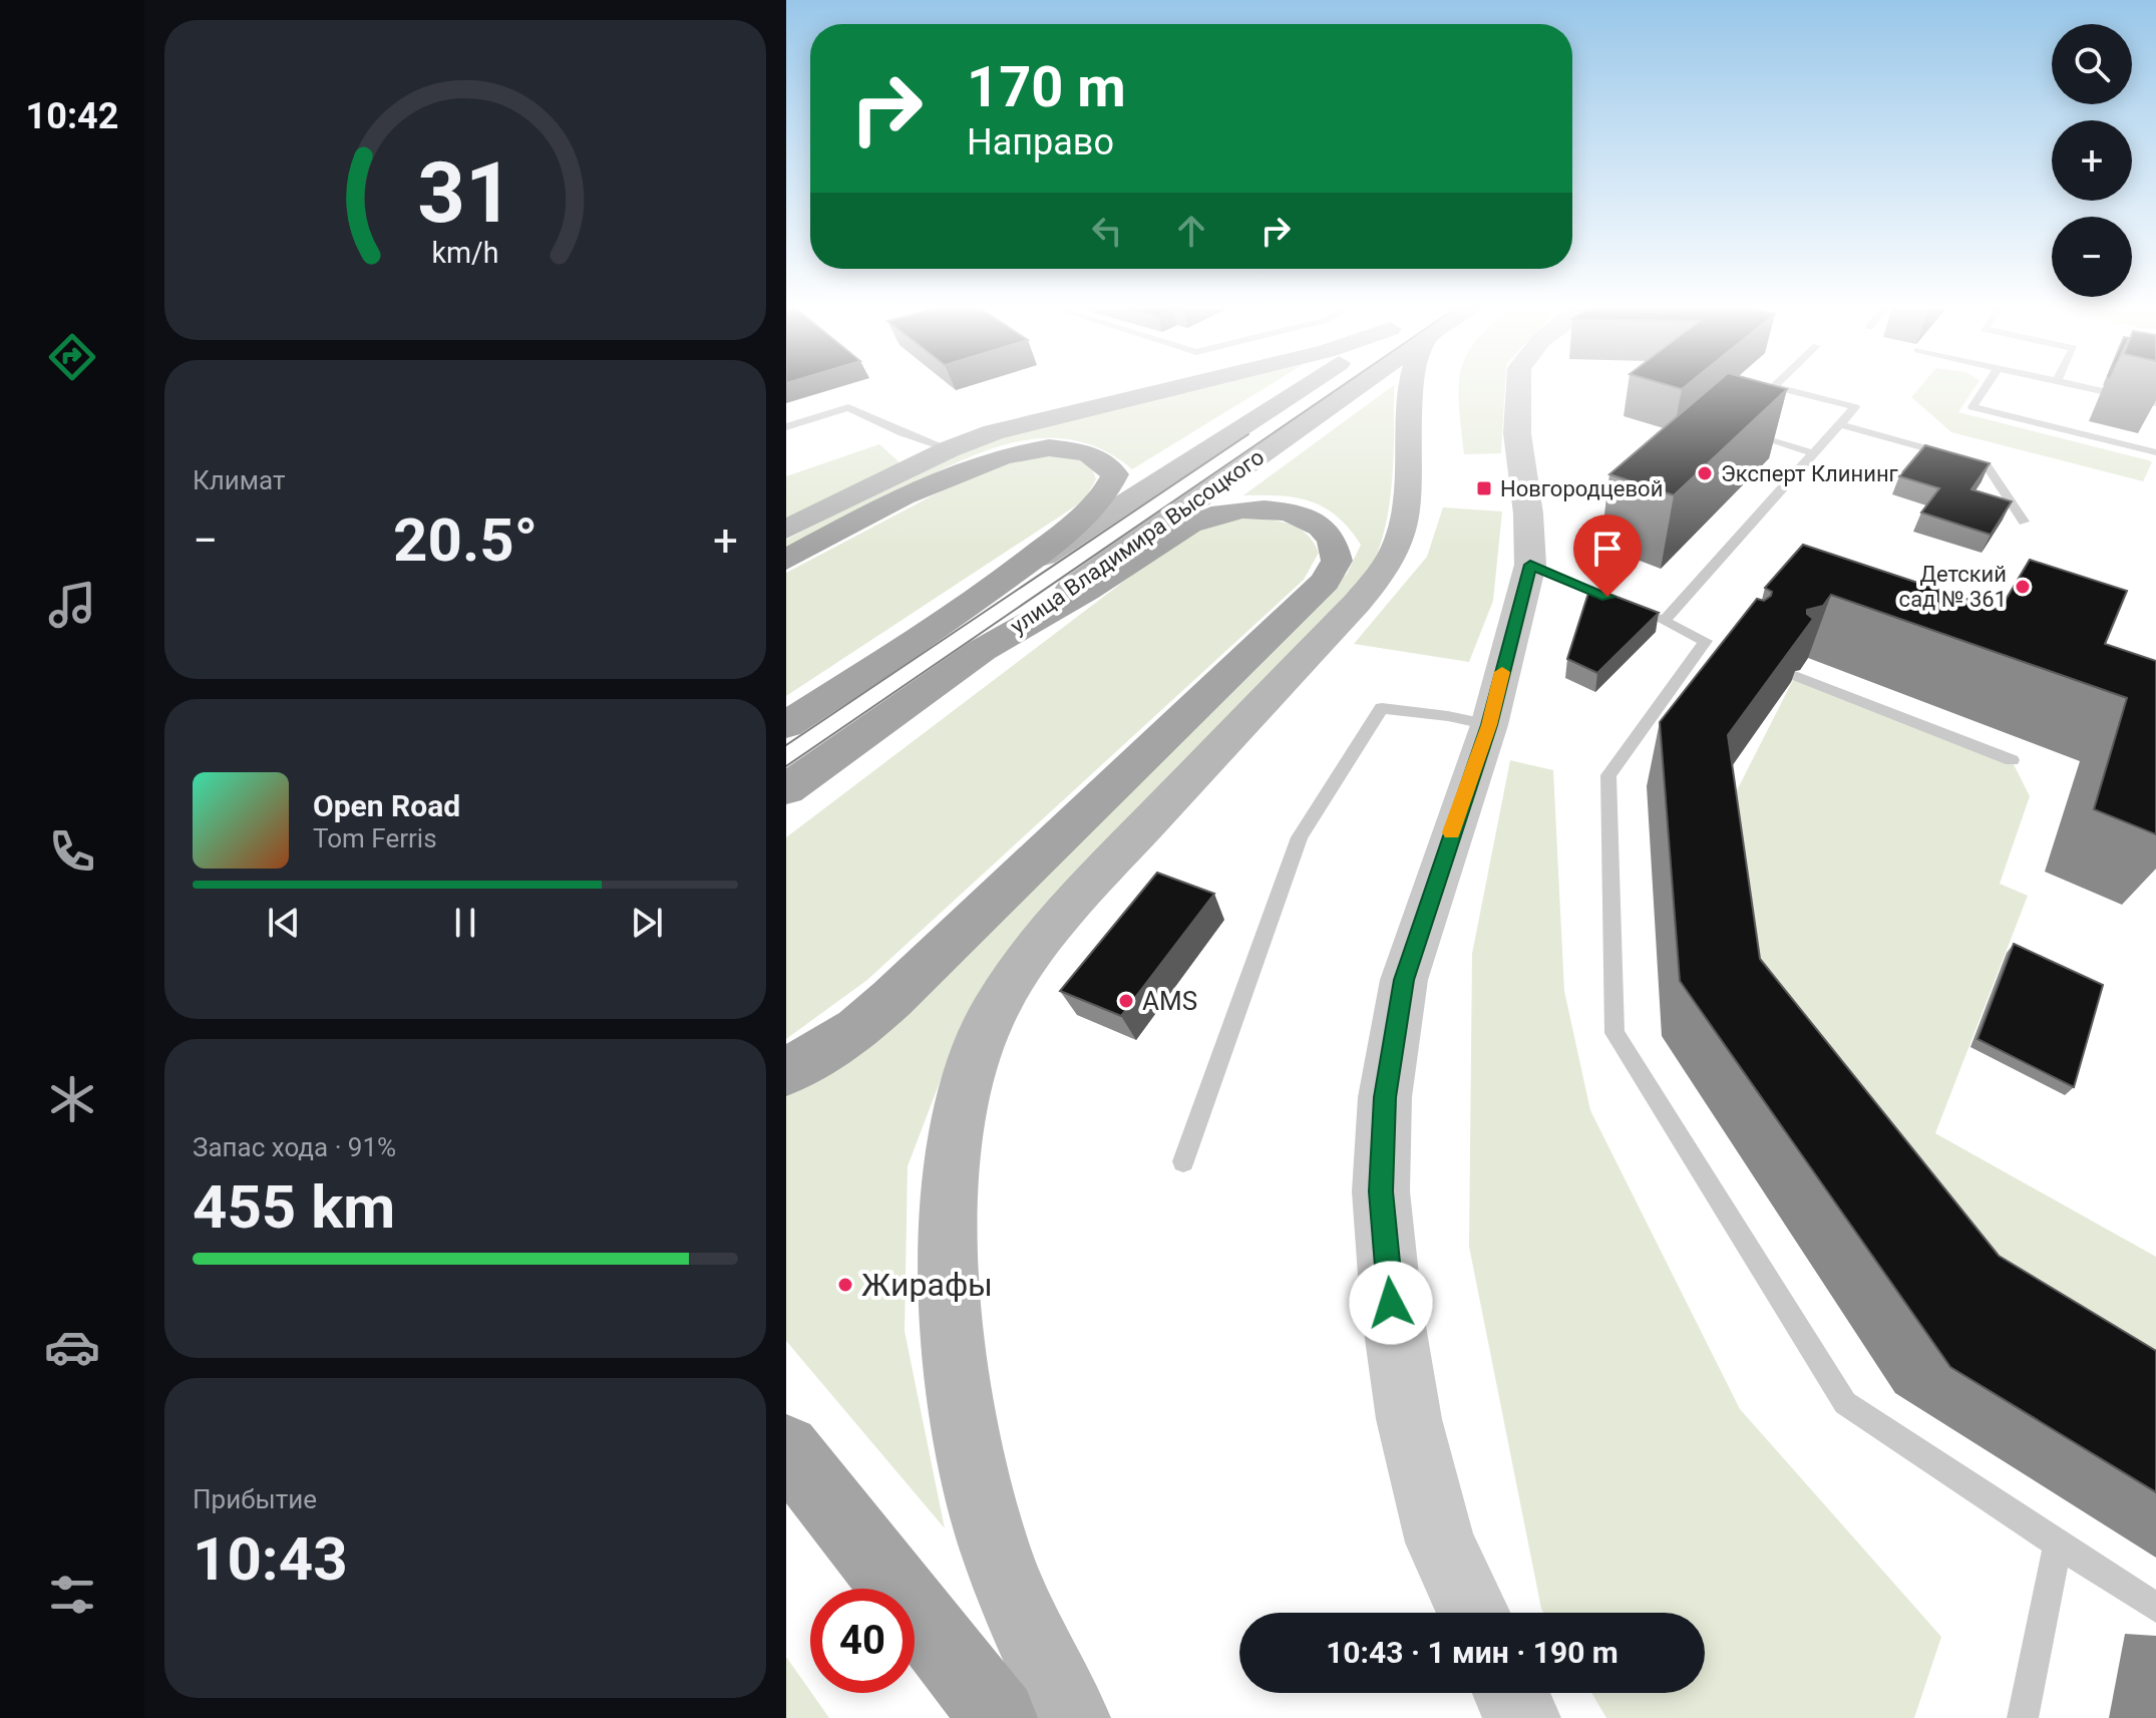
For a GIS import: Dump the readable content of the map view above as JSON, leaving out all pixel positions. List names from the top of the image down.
{
  "streets": {
    "main road": ["улица Владимира Высоцкого"]
  },
  "places": {
    "other": [
      "Эксперт Клининг",
      "Детский сад № 361",
      "AMS",
      "Жирафы"
    ],
    "transit": ["Новгородцевой"]
  },
  "page": {
    "tabs": "10:42",
    "map_buttons": ["+", "−"],
    "turn": ["170 m", "Направо"],
    "tile": [
      "Климат",
      ["Запас хода · 91%", "455 km"],
      ["Прибытие", "10:43"]
    ],
    "heat": ["−", "20.5°", "+"],
    "song": ["Open Road", "Tom Ferris"],
    "limit": "40",
    "trip": "10:43 · 1 мин · 190 m",
    "gauge": ["31", "km/h"]
  }
}
